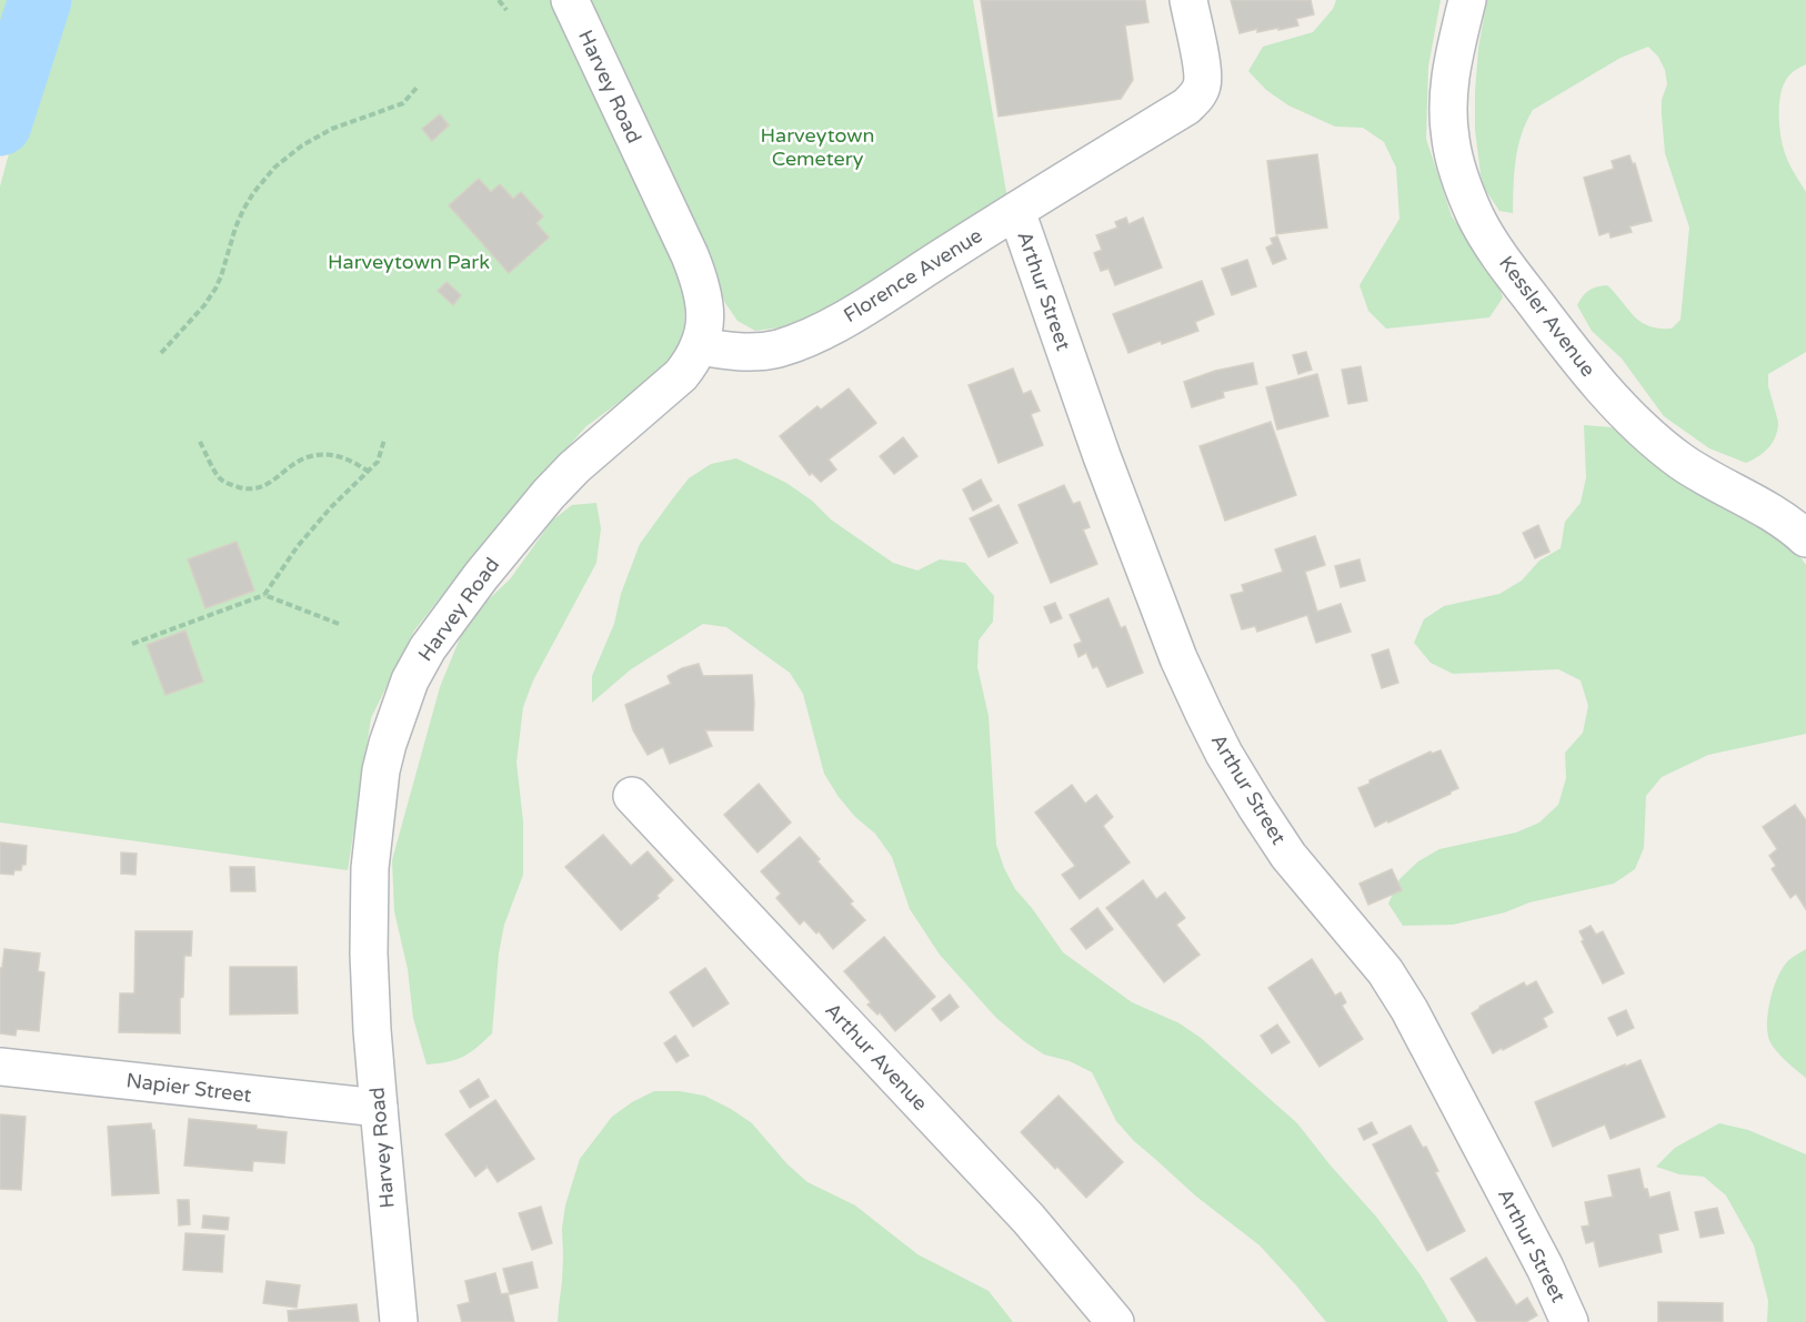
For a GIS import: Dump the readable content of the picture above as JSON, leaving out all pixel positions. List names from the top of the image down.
{
  "streets": {
    "street": [
      "Harvey Road",
      "Florence Avenue",
      "Arthur Street",
      "Kessler Avenue",
      "Arthur Avenue",
      "Napier Street"
    ]
  },
  "crossings": [
    ["Harvey Road", "Florence Avenue"],
    ["Harvey Road", "Napier Street"],
    ["Florence Avenue", "Arthur Street"]
  ],
  "parks": ["Harveytown Cemetery", "Harveytown Park"]
}
